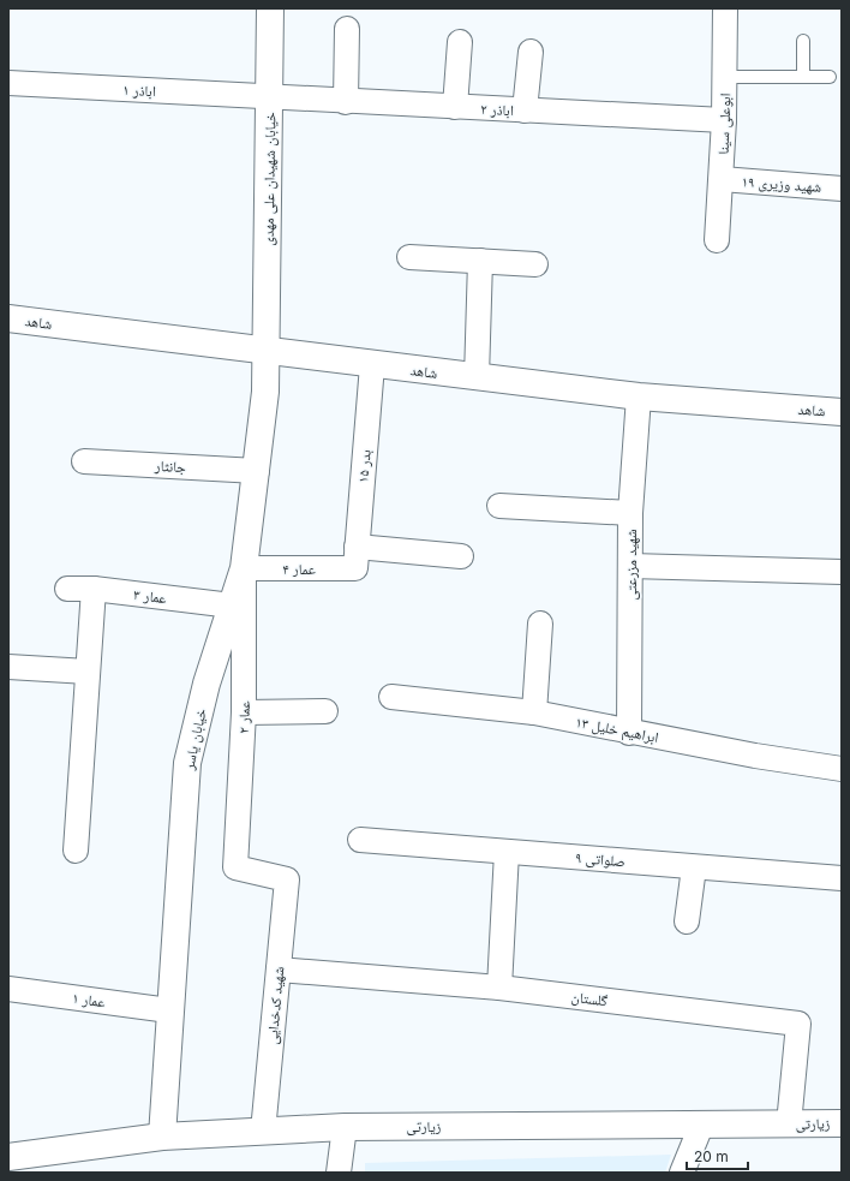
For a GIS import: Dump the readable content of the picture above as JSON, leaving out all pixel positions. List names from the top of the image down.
{
  "streets": {
    "street": [
      "اباذر ۱",
      "اباذر ۲",
      "ابوعلی سینا",
      "خیابان شهیدان علی مهدی",
      "شهید وزیری ۱۹",
      "شاهد",
      "جانثار",
      "بدر ۱۵",
      "شهید مزرعتی",
      "عمار ۴",
      "عمار ۳",
      "عمار ۲",
      "ابراهیم خلیل ۱۳",
      "خیابان یاسر",
      "صلواتی ۹",
      "گلستان",
      "عمار ۱",
      "شهید کدخدایی",
      "زیارتی"
    ]
  },
  "crossings": [
    ["اباذر ۱", "اباذر ۲"],
    ["اباذر ۱", "خیابان شهیدان علی مهدی"],
    ["اباذر ۲", "ابوعلی سینا"],
    ["اباذر ۲", "خیابان شهیدان علی مهدی"],
    ["ابوعلی سینا", "شهید وزیری ۱۹"],
    ["خیابان شهیدان علی مهدی", "شاهد"],
    ["خیابان شهیدان علی مهدی", "خیابان یاسر"],
    ["شاهد", "بدر ۱۵"],
    ["شاهد", "شهید مزرعتی"],
    ["شاهد", "خیابان یاسر"],
    ["جانثار", "خیابان یاسر"],
    ["بدر ۱۵", "عمار ۴"],
    ["شهید مزرعتی", "ابراهیم خلیل ۱۳"],
    ["عمار ۴", "عمار ۲"],
    ["عمار ۴", "خیابان یاسر"],
    ["عمار ۳", "خیابان یاسر"],
    ["عمار ۲", "خیابان یاسر"],
    ["عمار ۲", "شهید کدخدایی"],
    ["خیابان یاسر", "عمار ۱"],
    ["خیابان یاسر", "زیارتی"],
    ["گلستان", "شهید کدخدایی"],
    ["گلستان", "زیارتی"],
    ["شهید کدخدایی", "زیارتی"]
  ],
  "scale_bar": "20 m"
}
